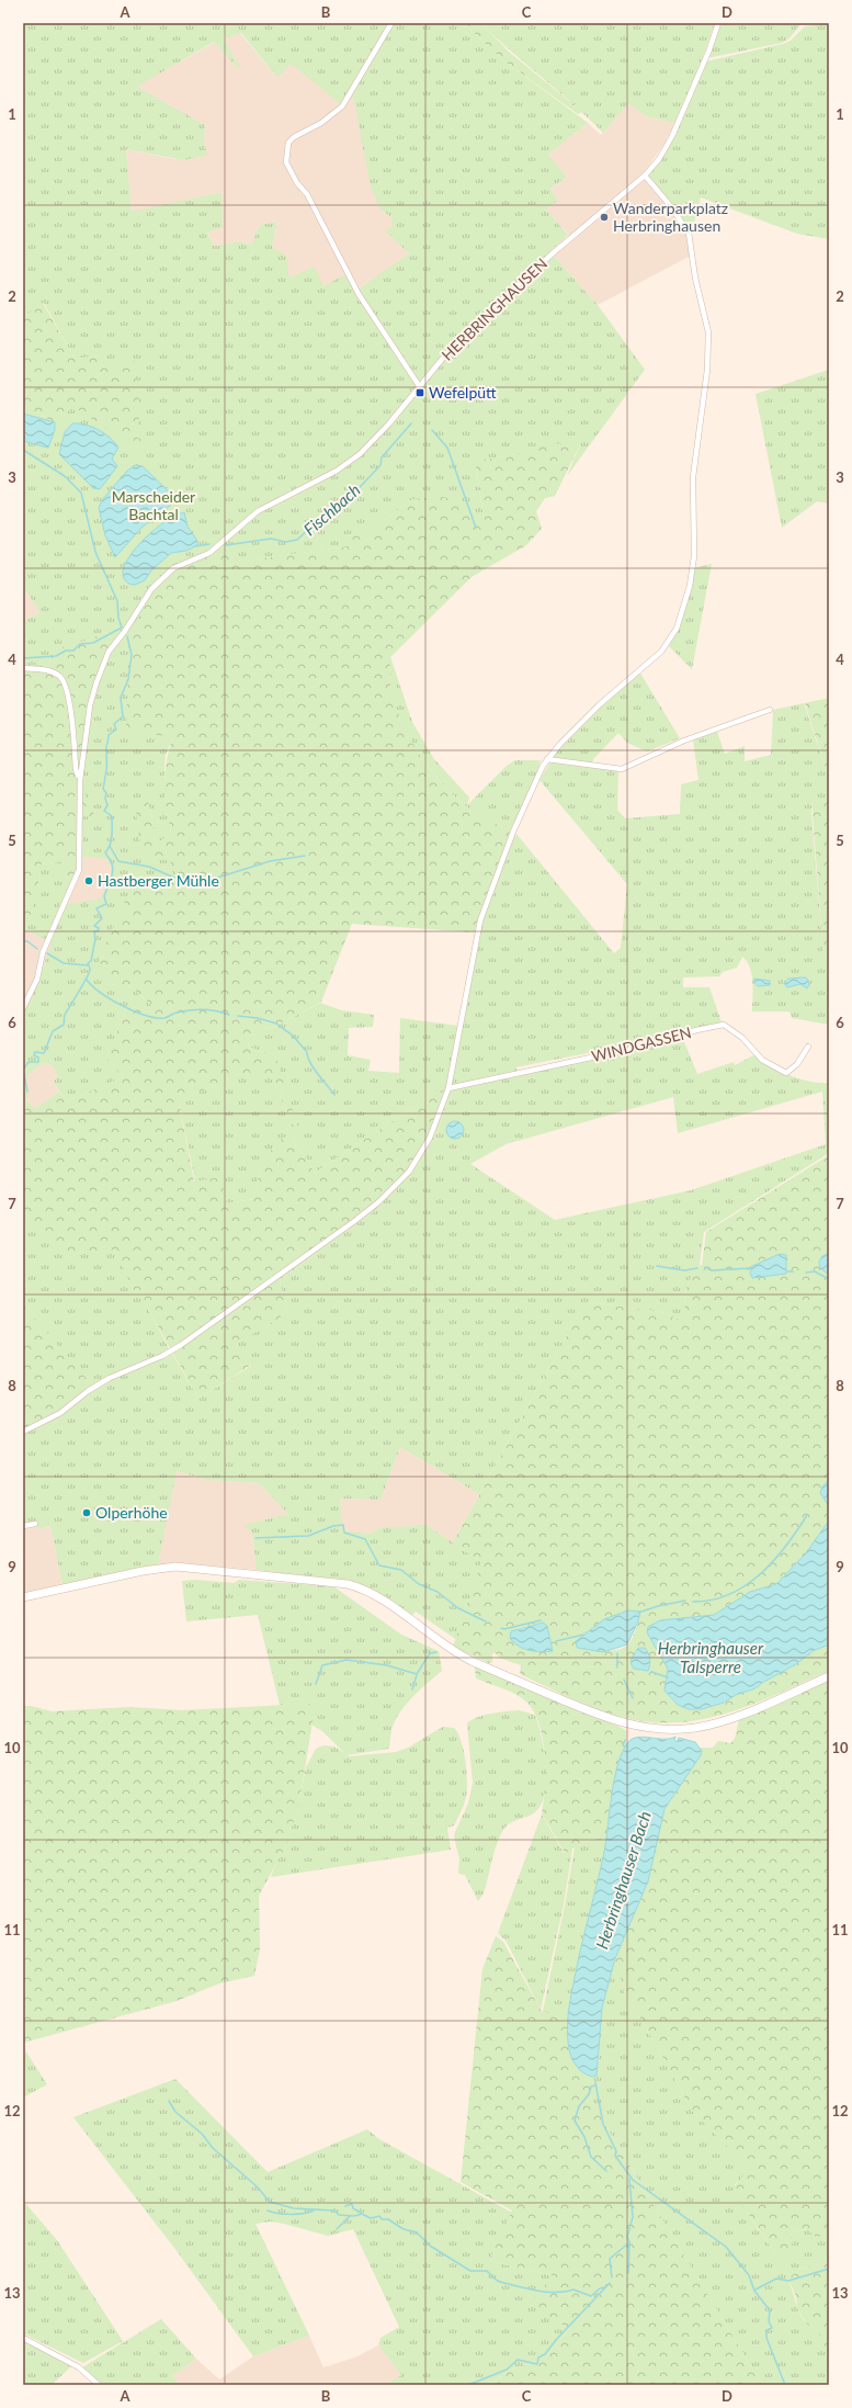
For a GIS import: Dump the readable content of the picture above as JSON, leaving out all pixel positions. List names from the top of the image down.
{
  "streets": {
    "street": ["HERBRINGHAUSEN", "WINDGASSEN"]
  },
  "water": ["Fischbach", "Herbringhauser Talsperre", "Herbringhauser Bach"],
  "parks": ["Marscheider Bachtal"],
  "places": {
    "other": ["Wanderparkplatz Herbringhausen", "Hastberger Mühle", "Olperhöhe"],
    "transit": ["Wefelpütt"]
  },
  "grid": {
    "columns": [
      "A",
      "B",
      "C",
      "D"
    ],
    "rows": [
      "1",
      "2",
      "3",
      "4",
      "5",
      "6",
      "7",
      "8",
      "9",
      "10",
      "11",
      "12",
      "13"
    ]
  }
}
